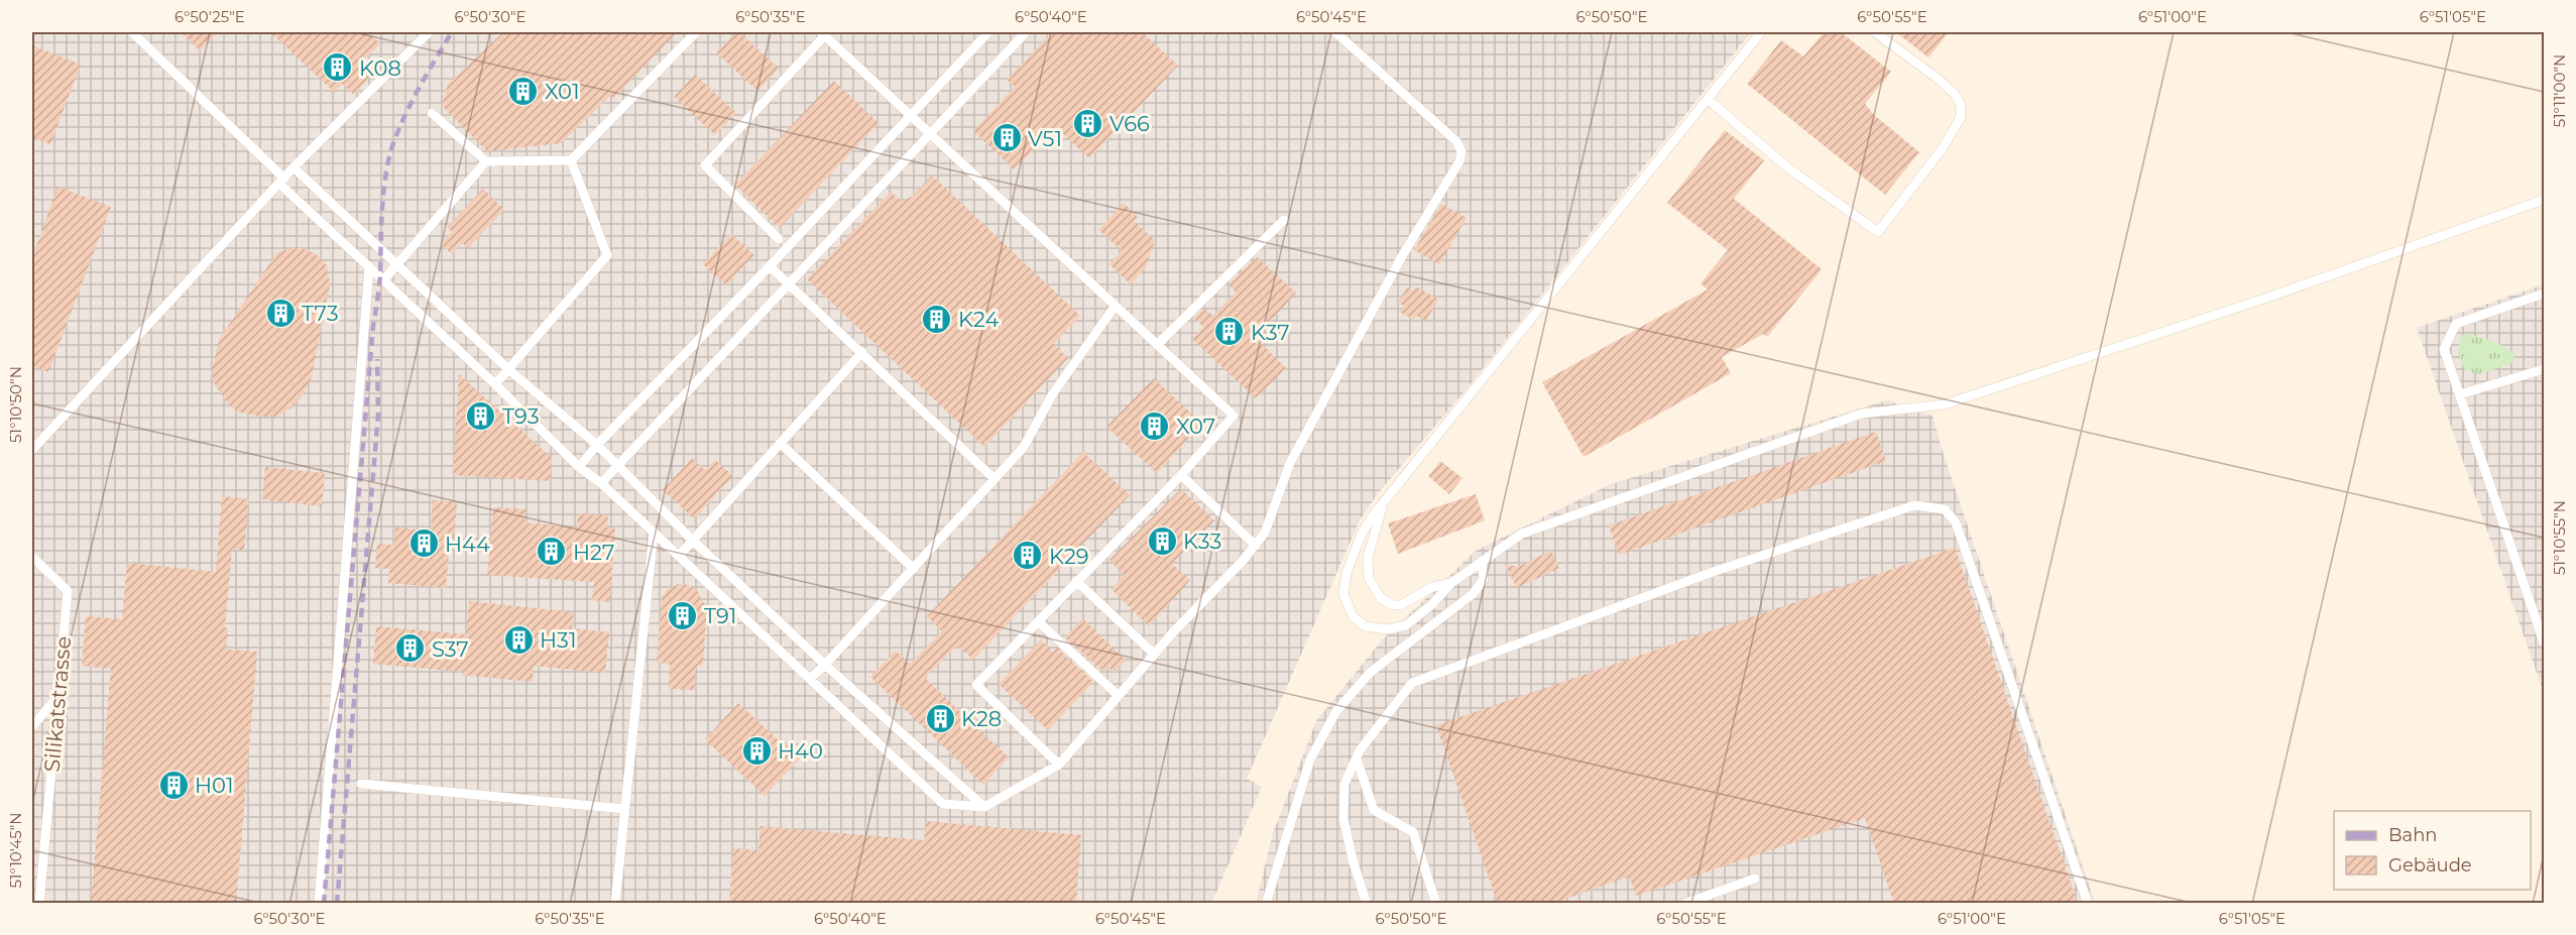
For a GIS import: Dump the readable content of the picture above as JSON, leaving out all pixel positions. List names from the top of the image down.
{
  "streets": {
    "lane": ["Silikatstrasse"]
  },
  "places": {
    "building": [
      "K08",
      "X01",
      "V66",
      "V51",
      "T73",
      "K24",
      "K37",
      "T93",
      "X07",
      "K33",
      "H44",
      "H27",
      "K29",
      "T91",
      "H31",
      "S37",
      "K28",
      "H40",
      "H01"
    ]
  },
  "legend": ["Bahn", "Gebäude"],
  "coordinates": [
    "6°50'25\"E",
    "6°50'30\"E",
    "6°50'35\"E",
    "6°50'40\"E",
    "6°50'45\"E",
    "6°50'50\"E",
    "6°50'55\"E",
    "6°51'00\"E",
    "6°51'05\"E",
    "51°11'00\"N",
    "51°10'50\"N",
    "51°10'55\"N",
    "51°10'45\"N"
  ]
}
